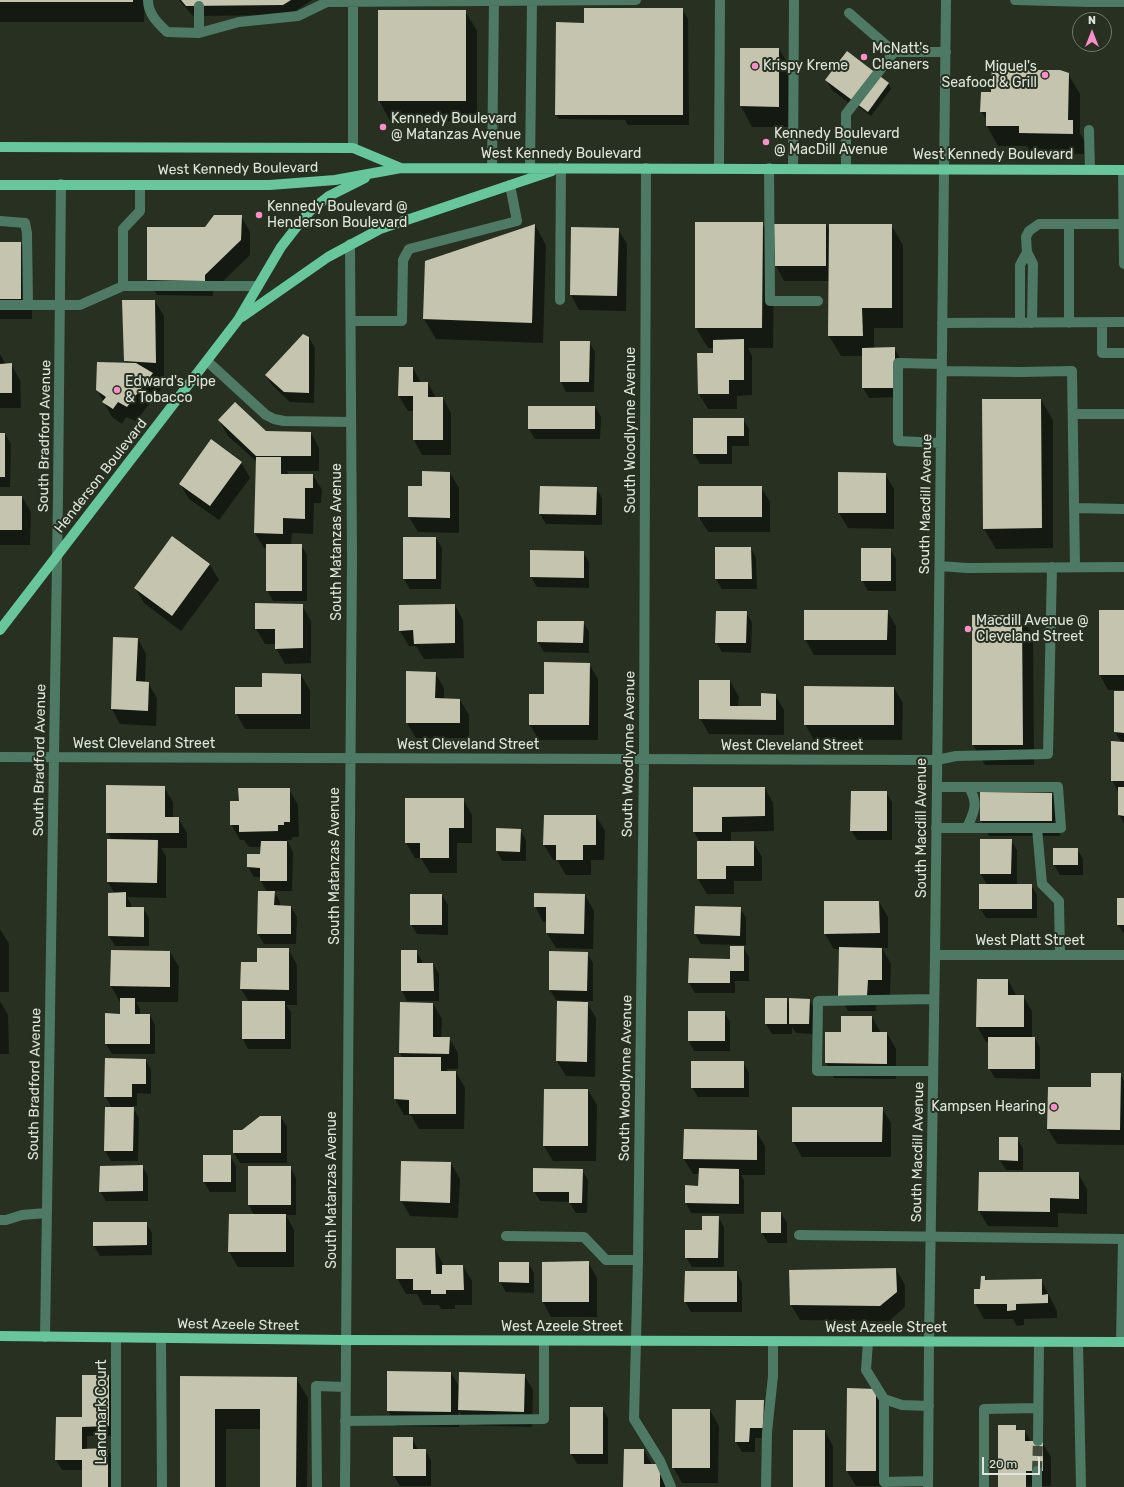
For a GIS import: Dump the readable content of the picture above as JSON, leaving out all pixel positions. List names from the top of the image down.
{
  "streets": {
    "main road": ["West Kennedy Boulevard", "Henderson Boulevard", "West Azeele Street"],
    "street": [
      "South Woodlynne Avenue",
      "South Bradford Avenue",
      "South Macdill Avenue",
      "South Matanzas Avenue",
      "West Cleveland Street",
      "West Platt Street",
      "Landmark Court"
    ]
  },
  "crossings": [
    ["West Kennedy Boulevard", "South Woodlynne Avenue"],
    ["West Kennedy Boulevard", "South Bradford Avenue"],
    ["West Kennedy Boulevard", "Henderson Boulevard"],
    ["West Kennedy Boulevard", "South Macdill Avenue"],
    ["South Woodlynne Avenue", "West Cleveland Street"],
    ["South Woodlynne Avenue", "West Azeele Street"],
    ["South Bradford Avenue", "Henderson Boulevard"],
    ["South Bradford Avenue", "West Cleveland Street"],
    ["South Bradford Avenue", "West Azeele Street"],
    ["Henderson Boulevard", "South Matanzas Avenue"],
    ["South Macdill Avenue", "West Cleveland Street"],
    ["South Macdill Avenue", "West Platt Street"],
    ["South Macdill Avenue", "West Azeele Street"],
    ["South Matanzas Avenue", "West Cleveland Street"],
    ["South Matanzas Avenue", "West Azeele Street"],
    ["West Azeele Street", "Landmark Court"]
  ],
  "places": [
    "McNatt's Cleaners",
    "Krispy Kreme",
    "Miguel's Seafood & Grill",
    "Kennedy Boulevard @ Matanzas Avenue",
    "Kennedy Boulevard @ MacDill Avenue",
    "Kennedy Boulevard @ Henderson Boulevard",
    "Edward's Pipe & Tobacco",
    "Macdill Avenue @ Cleveland Street",
    "Kampsen Hearing"
  ],
  "scale_bar": "20 m",
  "north": "top"
}
